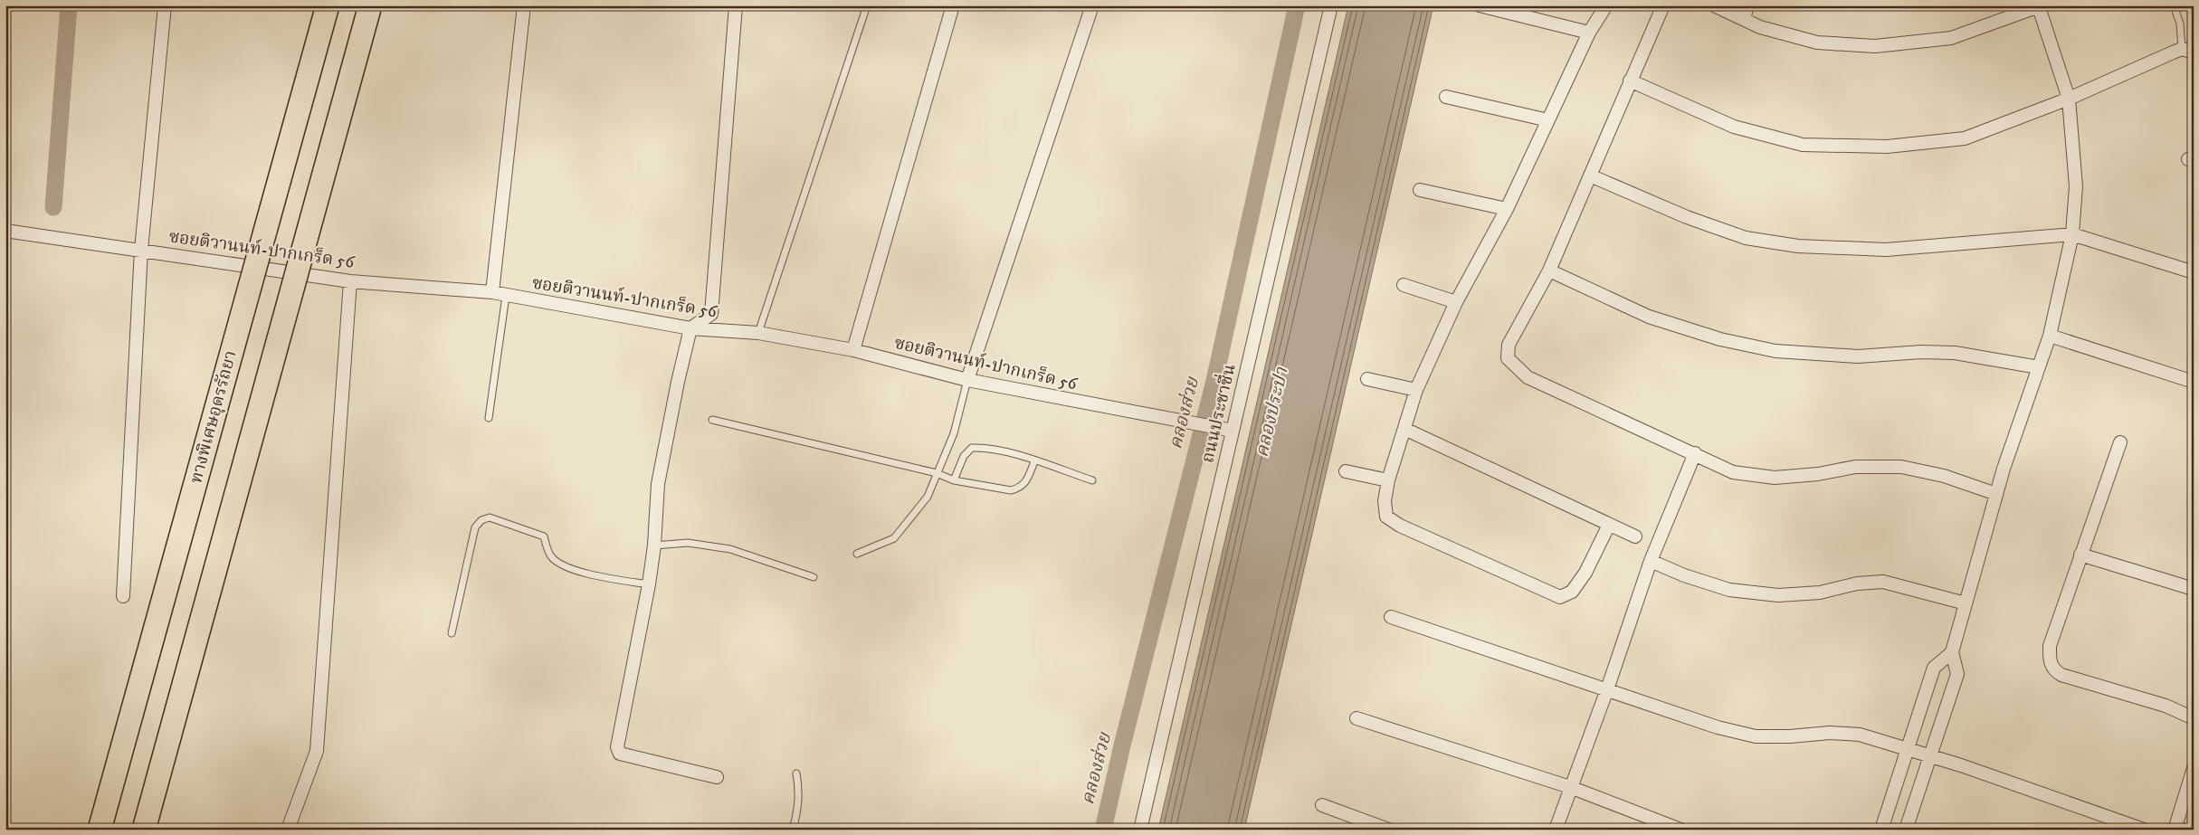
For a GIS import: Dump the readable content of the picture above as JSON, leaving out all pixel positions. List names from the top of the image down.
{
  "streets": {
    "highway": ["ทางพิเศษอุดรรัถยา"],
    "street": ["ซอยติวานนท์-ปากเกร็ด 56", "ถนนประชาชื่น"]
  },
  "crossings": [
    ["ซอยติวานนท์-ปากเกร็ด 56", "ถนนประชาชื่น"]
  ],
  "water": ["คลองประปา", "คลองส่วย"]
}
